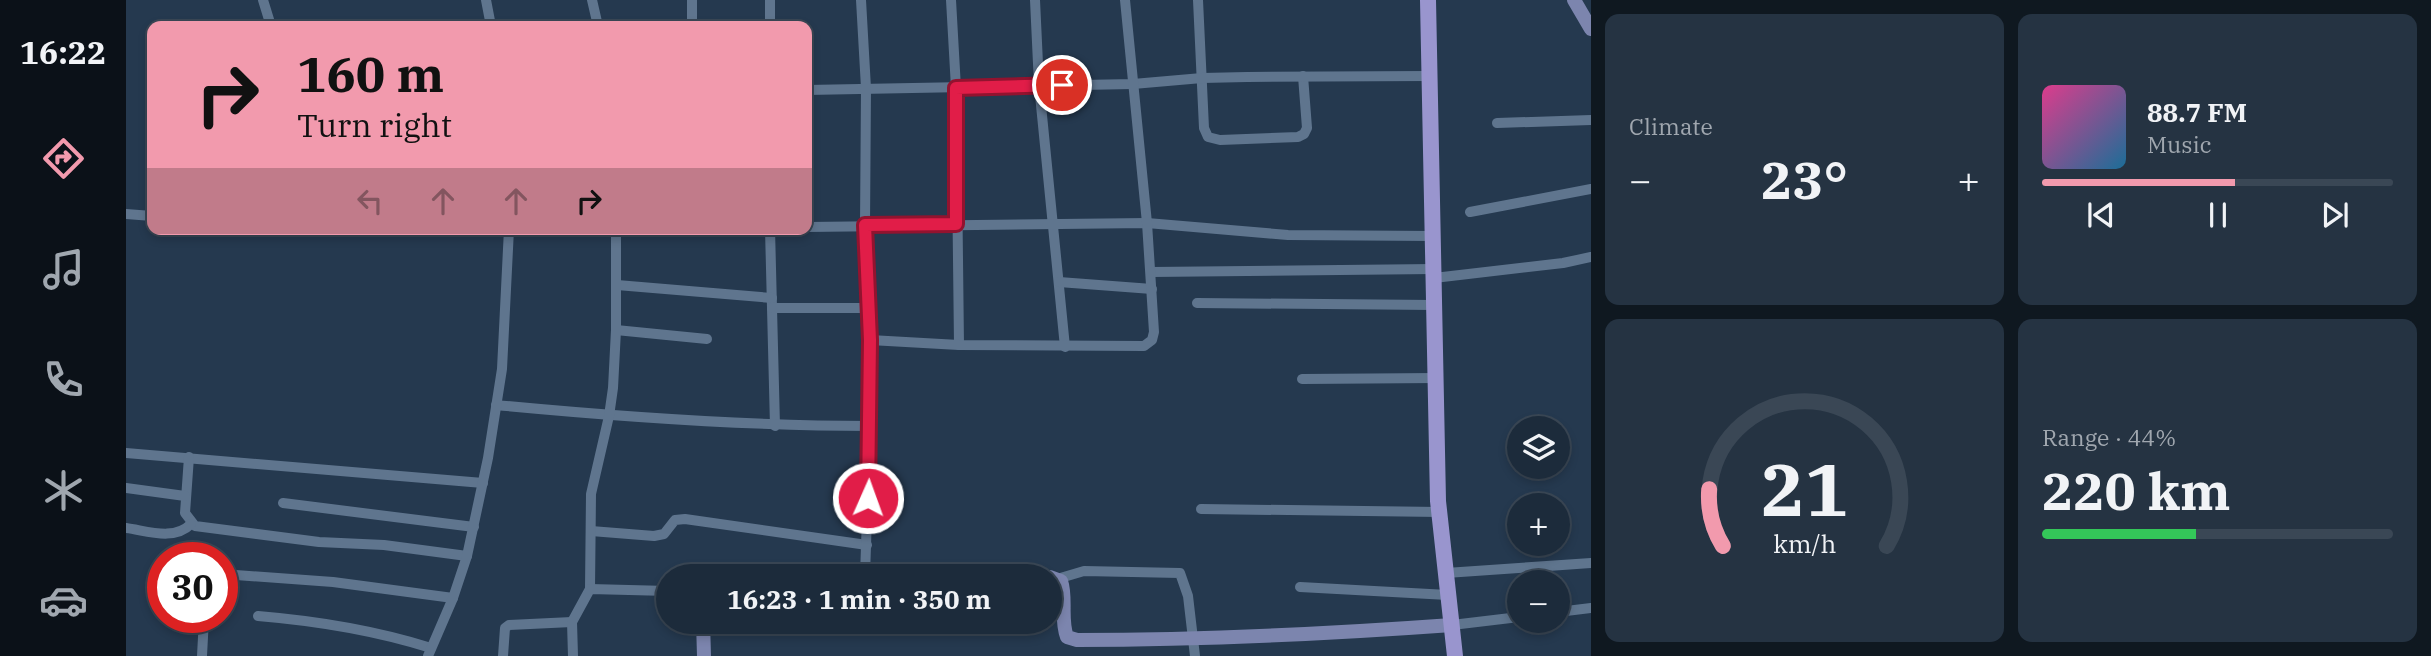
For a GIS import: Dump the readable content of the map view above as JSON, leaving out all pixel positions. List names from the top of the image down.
{
  "page": {
    "tabs": "16:22",
    "tile": [
      "Climate",
      ["Range · 44%", "220 km"]
    ],
    "turn": ["160 m", "Turn right"],
    "song": ["88.7 FM", "Music"],
    "heat": ["−", "23°", "+"],
    "map_buttons": ["+", "−"],
    "limit": "30",
    "trip": "16:23 · 1 min · 350 m",
    "gauge": ["21", "km/h"]
  }
}
